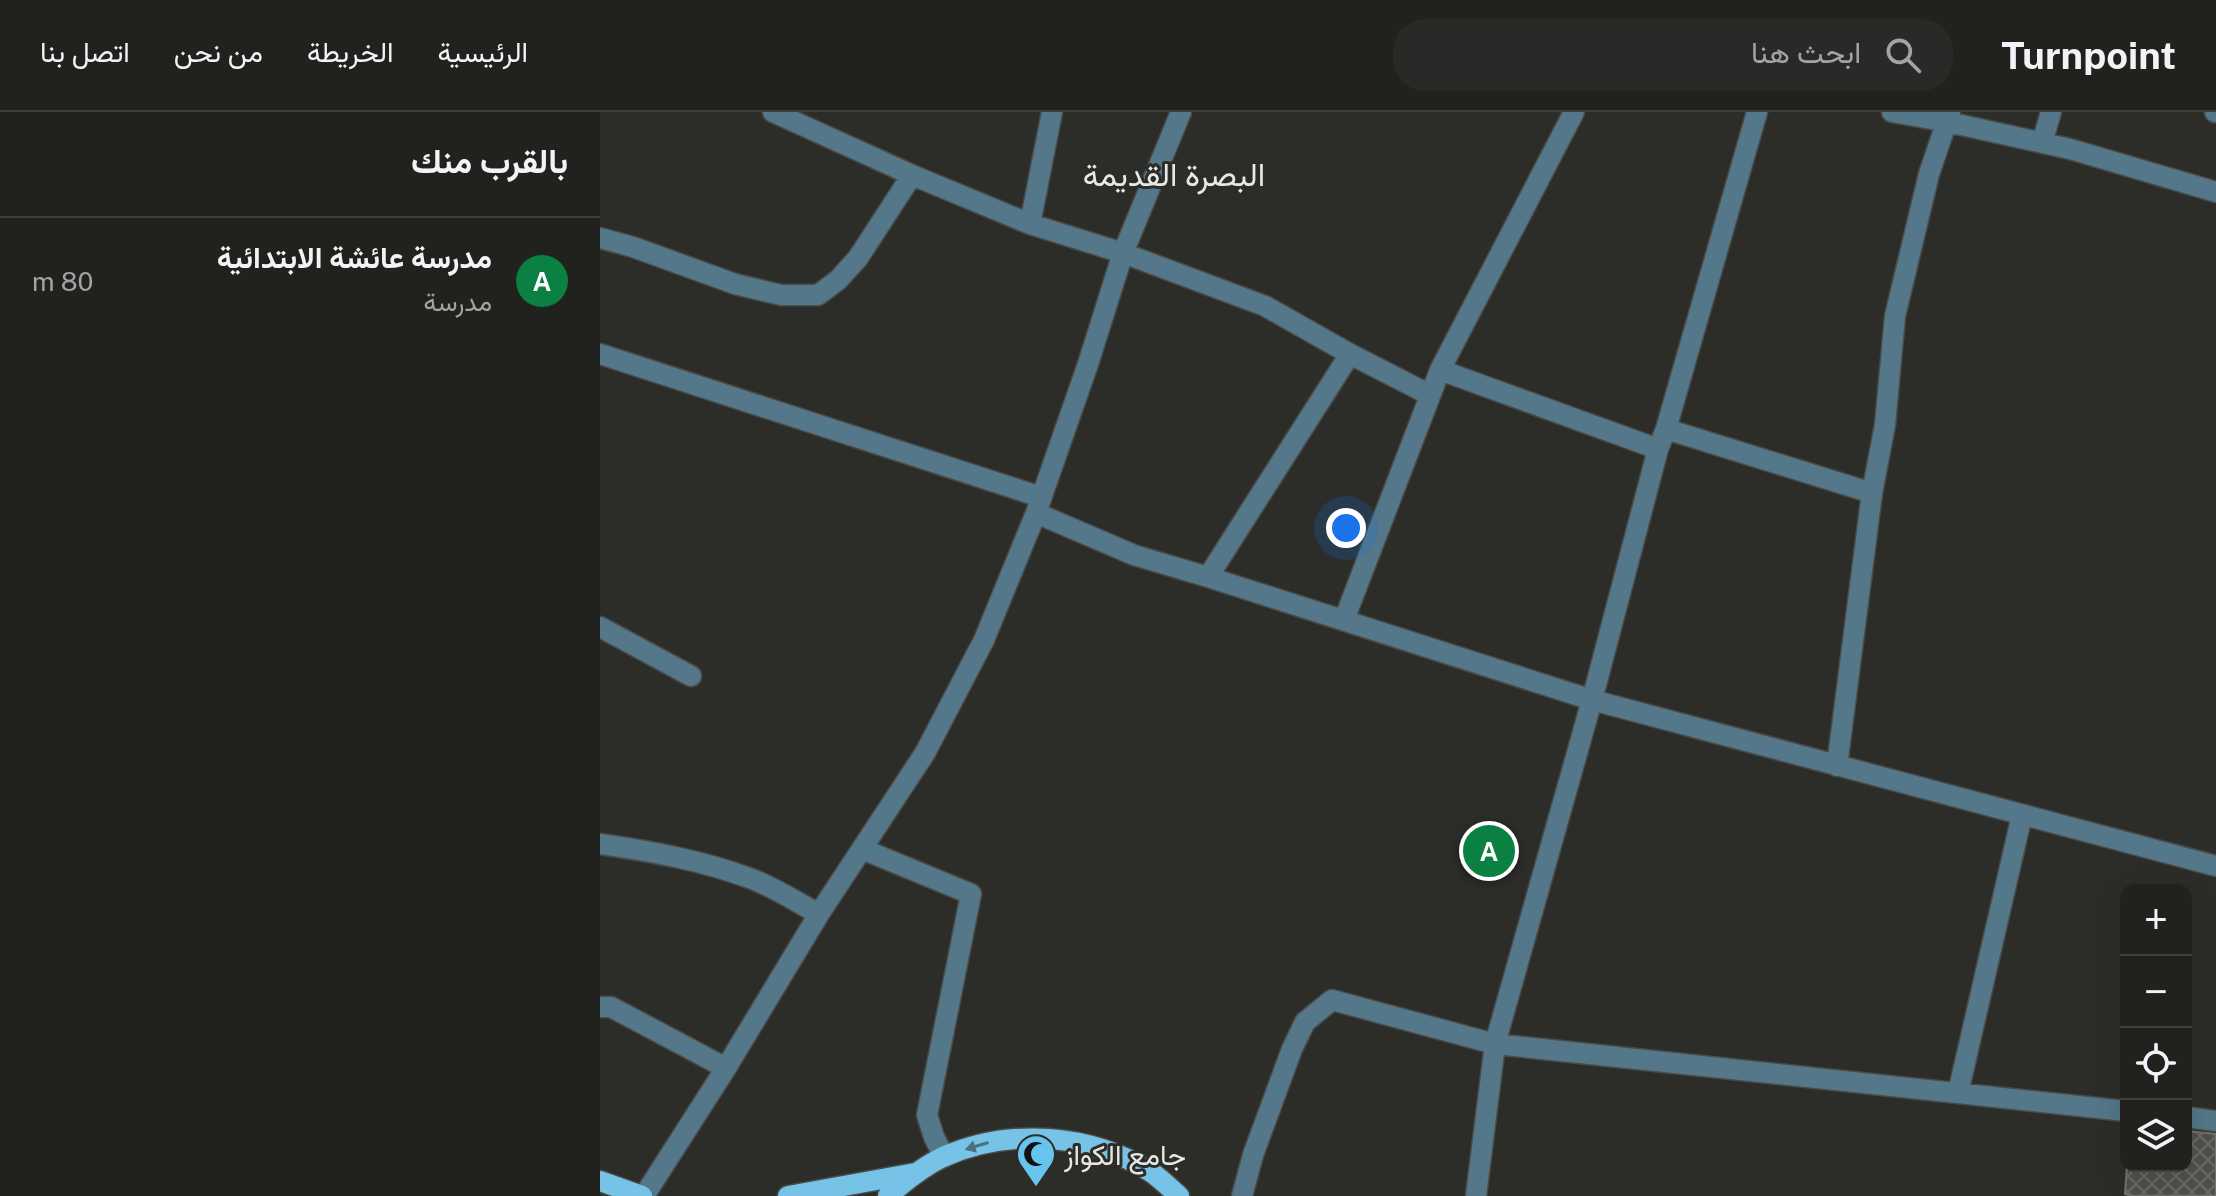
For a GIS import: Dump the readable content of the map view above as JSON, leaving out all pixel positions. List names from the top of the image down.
{
  "districts": ["البصرة القديمة"],
  "places": {
    "mosque": ["جامع الكواز"]
  },
  "page": {
    "header": "Turnpoint",
    "search": "ابحث هنا",
    "nav": [
      "الرئيسية",
      "الخريطة",
      "من نحن",
      "اتصل بنا"
    ],
    "heading": "بالقرب منك",
    "list": [
      {
        "mark": "A",
        "name": "مدرسة عائشة الابتدائية",
        "note": "مدرسة",
        "value": "80 m"
      }
    ],
    "pins": "A",
    "map_buttons": ["+", "−"]
  }
}
